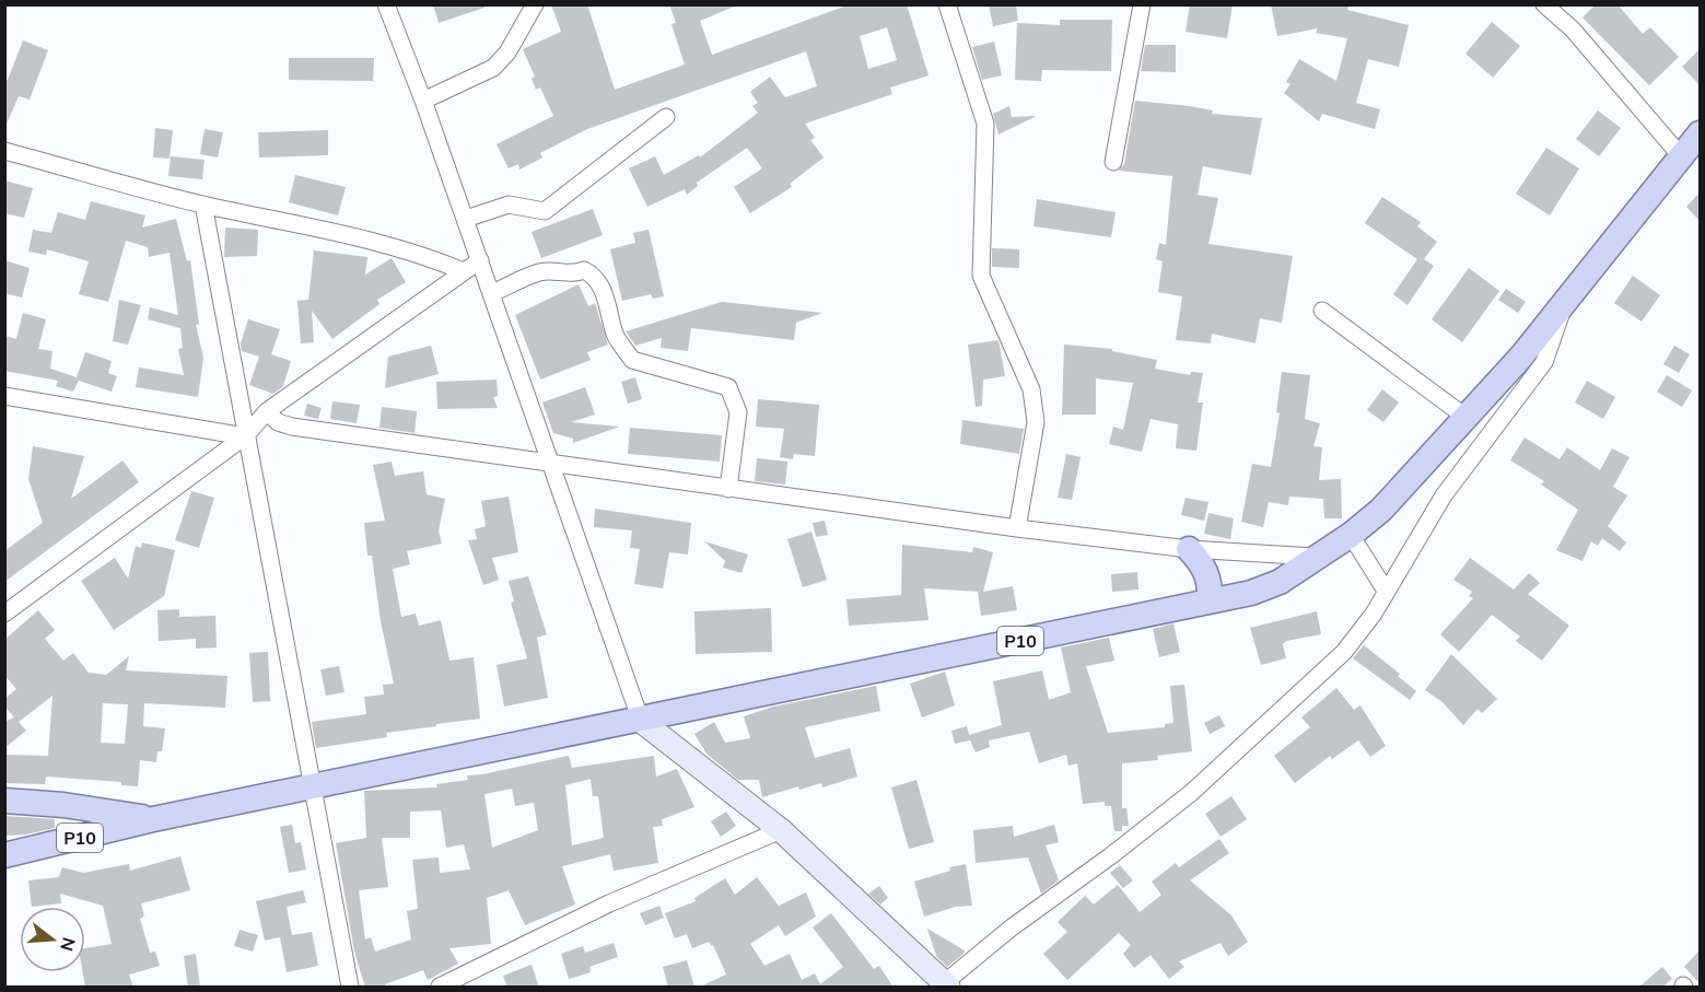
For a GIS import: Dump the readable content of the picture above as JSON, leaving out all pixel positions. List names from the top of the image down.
{
  "streets": {
    "main road": ["P10"]
  },
  "north": "right"
}
